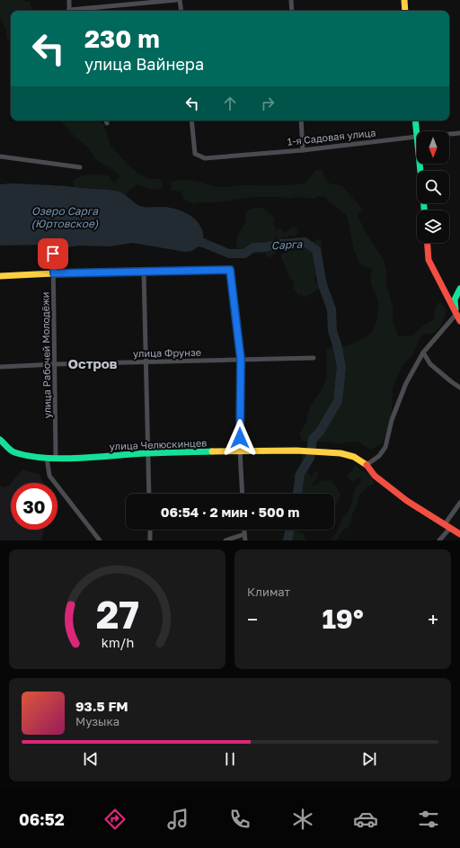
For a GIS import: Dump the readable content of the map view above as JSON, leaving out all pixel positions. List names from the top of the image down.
{
  "streets": {
    "street": [
      "1-я Садовая улица",
      "улица Фрунзе",
      "улица Рабочей Молодёжи",
      "улица Челюскинцев"
    ]
  },
  "crossings": [
    ["улица Фрунзе", "улица Рабочей Молодёжи"],
    ["улица Рабочей Молодёжи", "улица Челюскинцев"]
  ],
  "districts": ["Остров"],
  "water": ["Озеро Сарга (Юртовское)", "Сарга"],
  "north": "bottom",
  "page": {
    "turn": ["230 m", "улица Вайнера"],
    "limit": "30",
    "trip": "06:54 · 2 мин · 500 m",
    "tile": "Климат",
    "heat": ["−", "19°", "+"],
    "song": ["93.5 FM", "Музыка"],
    "tabs": "06:52",
    "gauge": ["27", "km/h"]
  }
}
